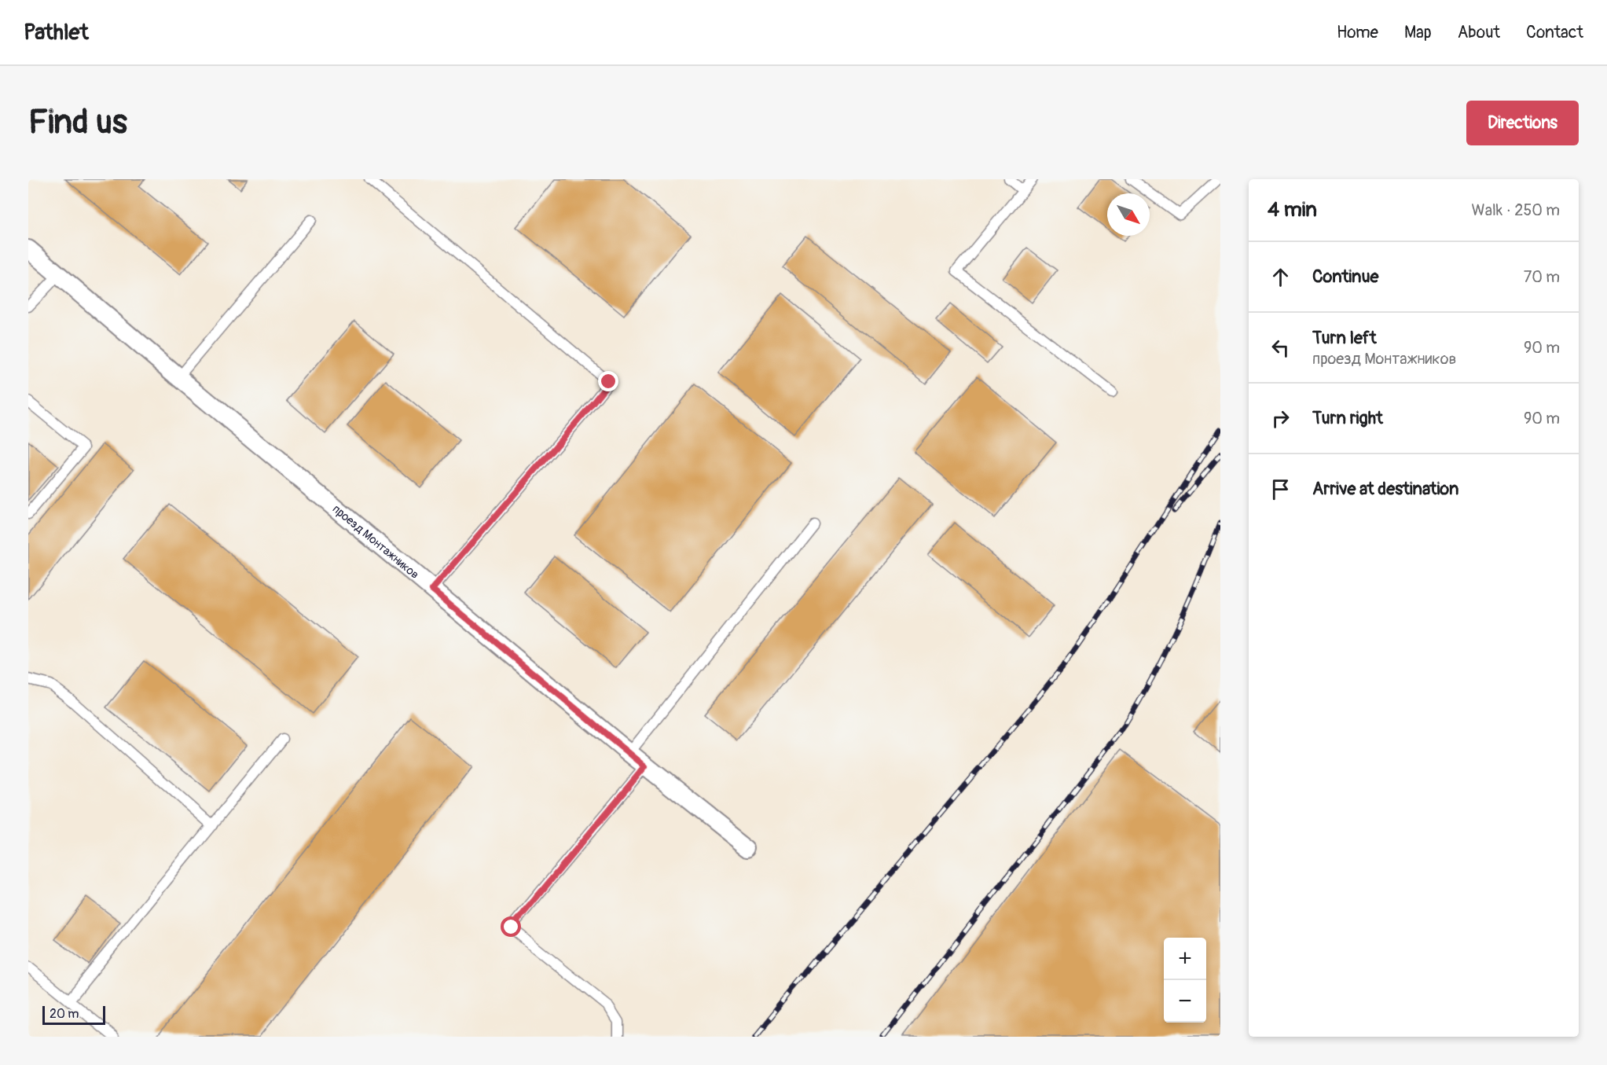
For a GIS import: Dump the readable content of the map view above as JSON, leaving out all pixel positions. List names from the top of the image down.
{
  "streets": {
    "street": ["проезд Монтажников"]
  },
  "scale_bar": "20 m",
  "north": "bottom right",
  "page": {
    "header": "Pathlet",
    "nav": [
      "Home",
      "Map",
      "About",
      "Contact"
    ],
    "buttons": "Directions",
    "title": "Find us",
    "heading": ["4 min", "Walk · 250 m"],
    "list": [
      ["Continue", "70 m"],
      ["Turn left", "проезд Монтажников", "90 m"],
      ["Turn right", "90 m"],
      "Arrive at destination"
    ],
    "map_buttons": ["+", "−"],
    "scale": "20 m"
  }
}
